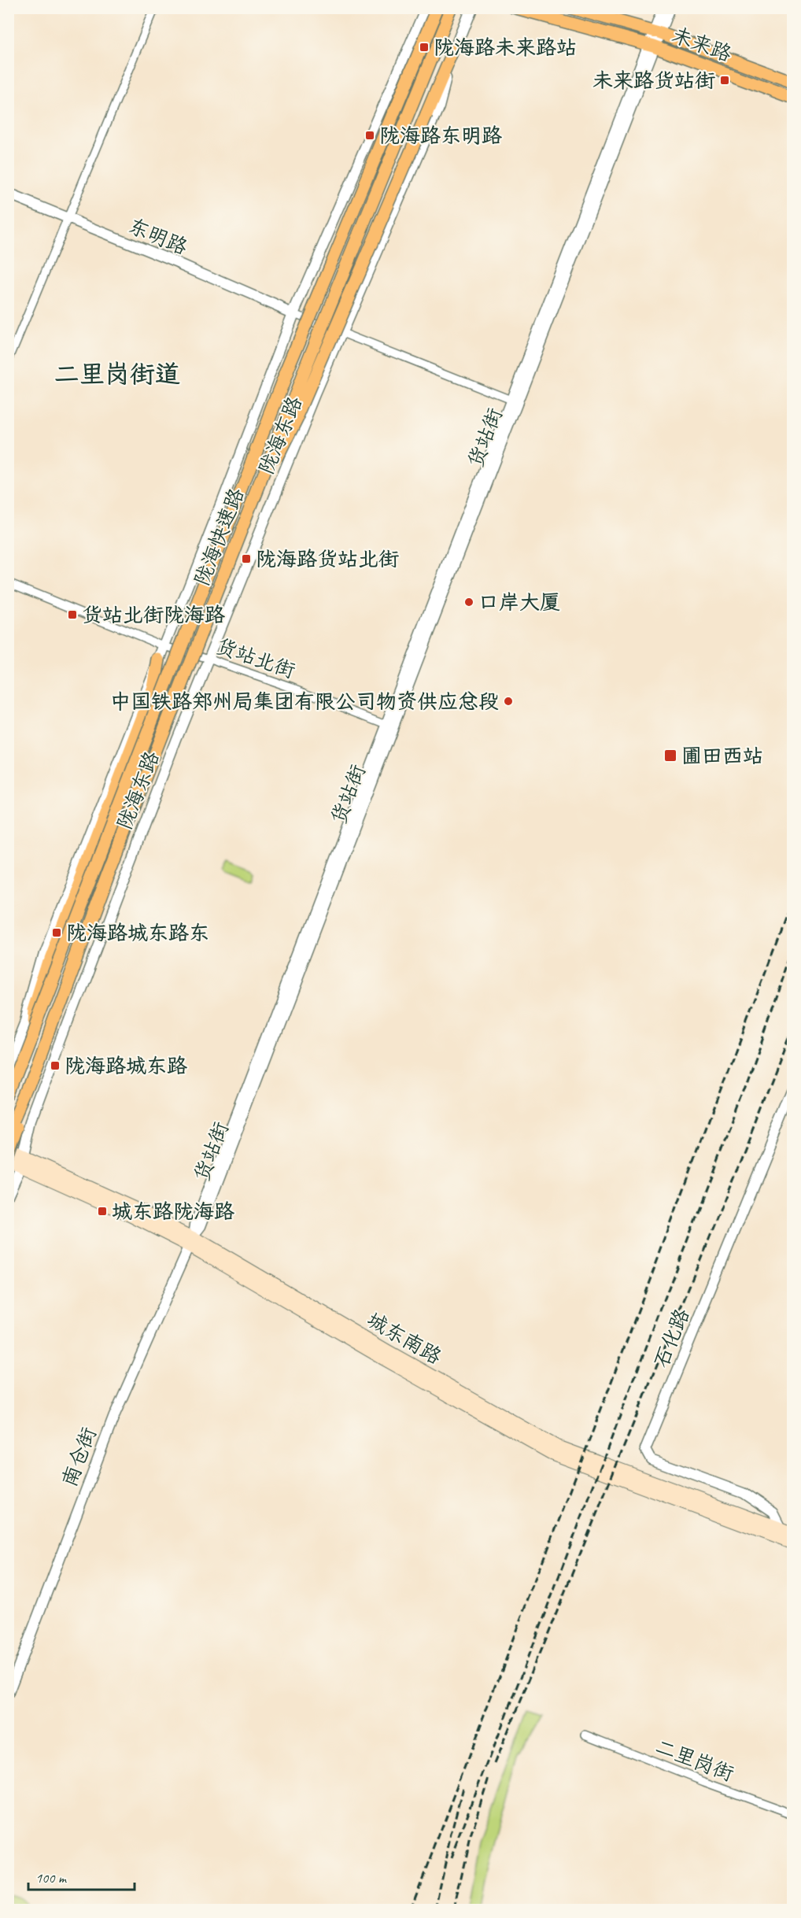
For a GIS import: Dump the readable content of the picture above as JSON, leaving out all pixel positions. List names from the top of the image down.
{
  "streets": {
    "main road": ["未来路", "陇海快速路", "城东南路"],
    "street": [
      "东明路",
      "陇海东路",
      "货站街",
      "货站北街",
      "石化路",
      "南仓街",
      "二里岗街"
    ]
  },
  "crossings": [
    ["未来路", "货站街"],
    ["东明路", "陇海东路"],
    ["陇海东路", "货站北街"],
    ["陇海东路", "城东南路"],
    ["货站街", "货站北街"],
    ["货站街", "城东南路"],
    ["货站街", "南仓街"],
    ["城东南路", "石化路"],
    ["城东南路", "南仓街"]
  ],
  "districts": ["二里岗街道"],
  "places": {
    "transit": [
      "陇海路未来路站",
      "未来路货站街",
      "陇海路东明路",
      "陇海路货站北街",
      "货站北街陇海路",
      "圃田西站",
      "陇海路城东路东",
      "陇海路城东路",
      "城东路陇海路"
    ],
    "other": ["口岸大厦", "中国铁路郑州局集团有限公司物资供应总段"]
  },
  "scale_bar": "100 m"
}
